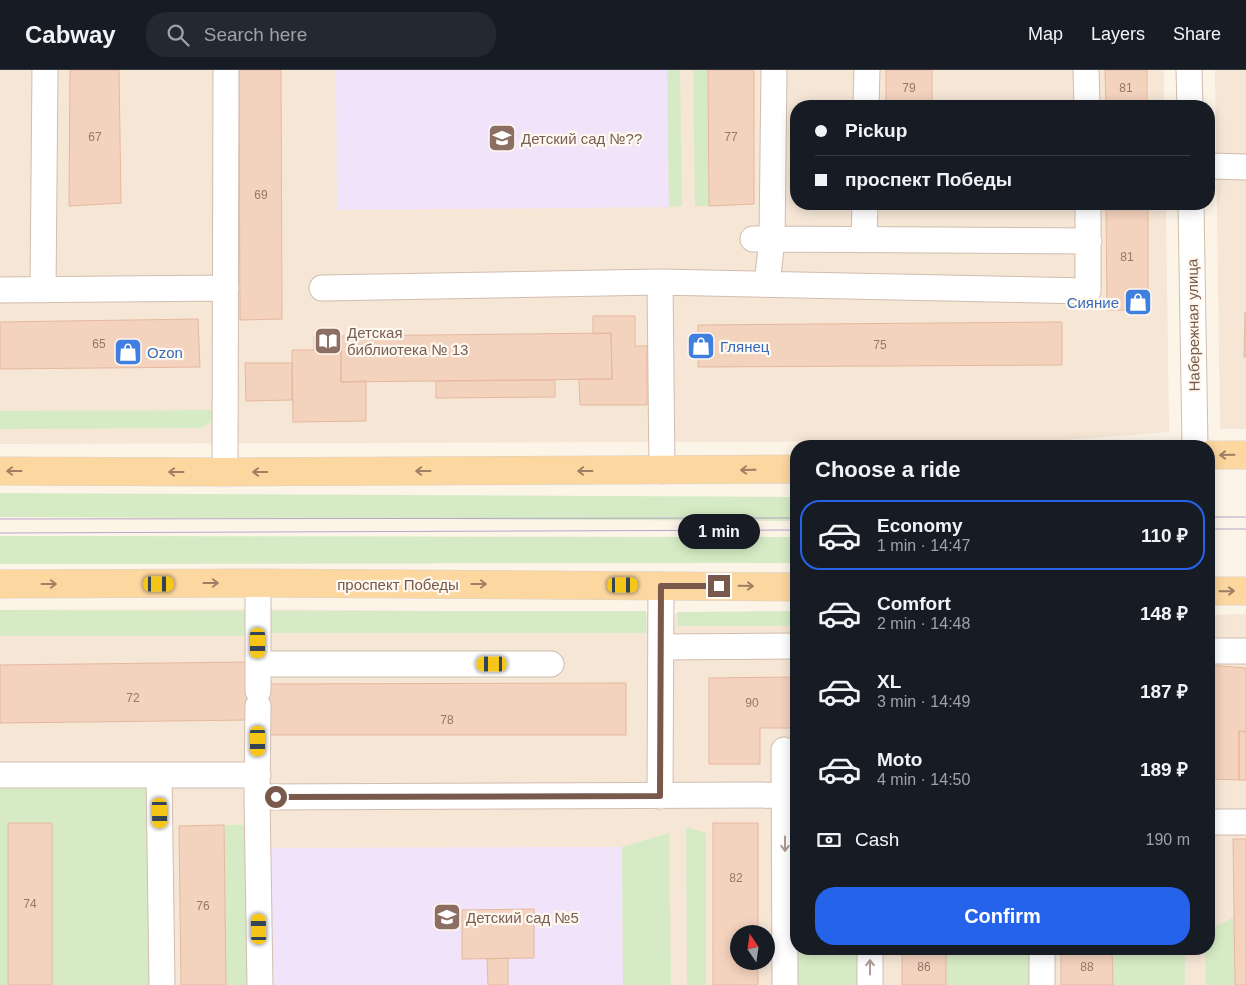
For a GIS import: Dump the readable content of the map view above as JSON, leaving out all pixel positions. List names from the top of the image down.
{
  "streets": {
    "main road": ["проспект Победы"],
    "street": ["Набережная улица"]
  },
  "places": {
    "school or university": ["Детский сад №??", "Детский сад №5"],
    "shop": ["Сияние", "Глянец", "Ozon"],
    "library": ["Детская библиотека № 13"]
  },
  "house_numbers": [
    "79",
    "81",
    "67",
    "77",
    "69",
    "81",
    "65",
    "75",
    "72",
    "90",
    "78",
    "82",
    "74",
    "76",
    "86",
    "88"
  ],
  "north": "top",
  "page": {
    "header": "Cabway",
    "search": "Search here",
    "nav": ["Map", "Layers", "Share"],
    "banner": ["Pickup", "проспект Победы"],
    "heading": "Choose a ride",
    "list": [
      {
        "name": "Economy",
        "note": "1 min · 14:47",
        "value": "110 ₽"
      },
      {
        "name": "Comfort",
        "note": "2 min · 14:48",
        "value": "148 ₽"
      },
      {
        "name": "XL",
        "note": "3 min · 14:49",
        "value": "187 ₽"
      },
      {
        "name": "Moto",
        "note": "4 min · 14:50",
        "value": "189 ₽"
      }
    ],
    "bubble": "1 min",
    "pay": ["Cash", "190 m"],
    "buttons": "Confirm"
  }
}
